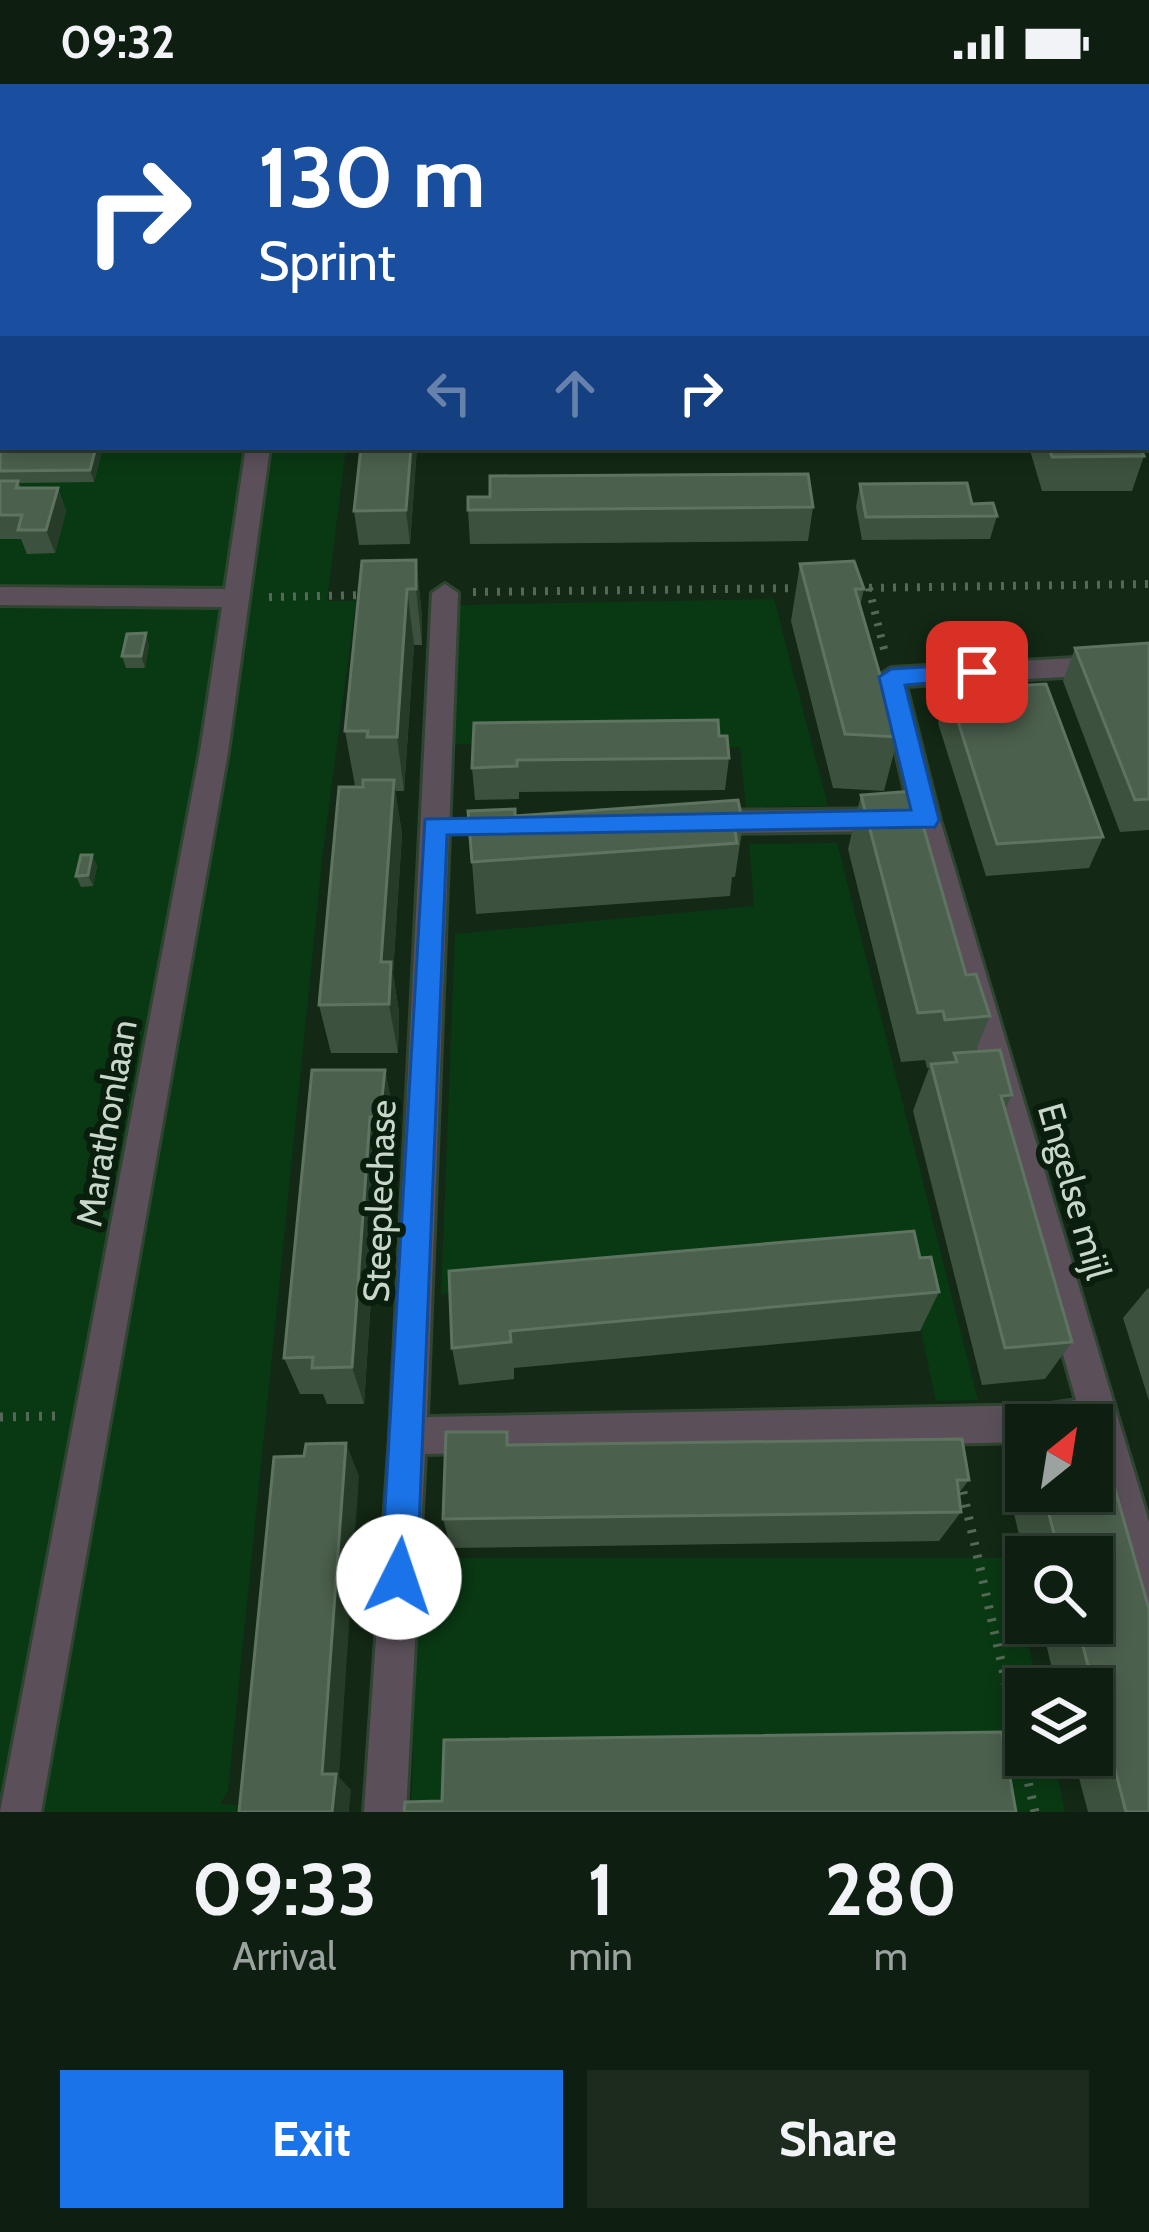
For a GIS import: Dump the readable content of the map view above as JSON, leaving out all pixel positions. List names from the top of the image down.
{
  "streets": {
    "street": ["Marathonlaan", "Engelse mijl", "Steeplechase"]
  },
  "north": "top right",
  "page": {
    "status": "09:32",
    "turn": ["130 m", "Sprint"],
    "eta": [
      "09:33",
      "Arrival",
      "1",
      "min",
      "280",
      "m"
    ],
    "buttons": ["Exit", "Share"]
  }
}
